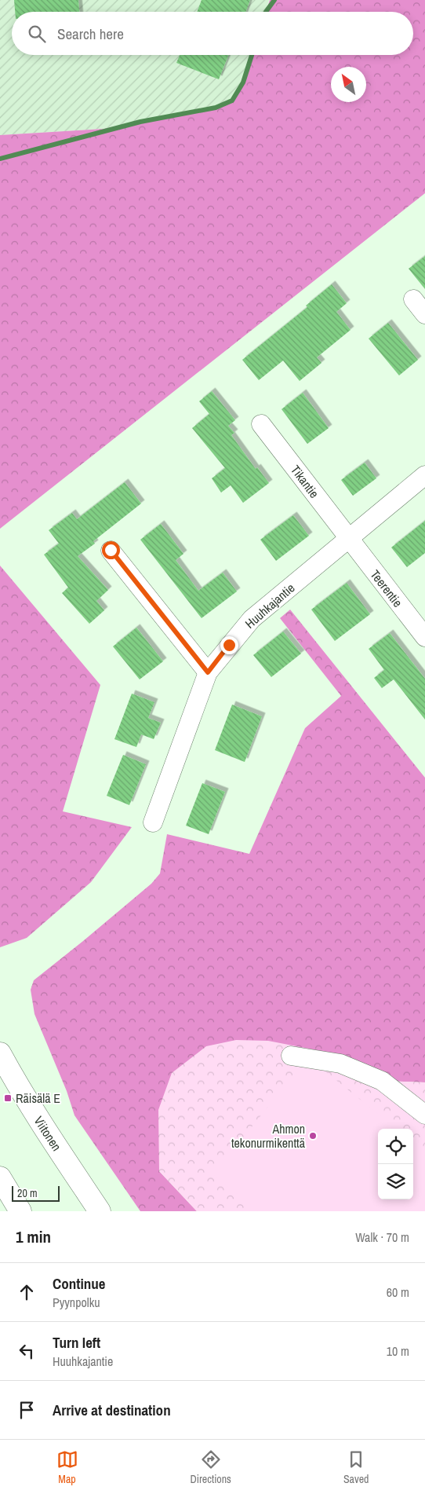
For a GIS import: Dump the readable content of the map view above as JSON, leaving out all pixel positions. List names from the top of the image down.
{
  "streets": {
    "main road": ["Viitonen"],
    "street": ["Tikantie", "Teerentie", "Huuhkajantie"]
  },
  "crossings": [
    ["Tikantie", "Teerentie"],
    ["Tikantie", "Huuhkajantie"],
    ["Teerentie", "Huuhkajantie"]
  ],
  "places": {
    "transit": ["Räisälä E"],
    "other": ["Ahmon tekonurmikenttä"]
  },
  "scale_bar": "20 m",
  "north": "top left",
  "page": {
    "search": "Search here",
    "scale": "20 m",
    "heading": ["1 min", "Walk · 70 m"],
    "list": [
      ["Continue", "Pyynpolku", "60 m"],
      ["Turn left", "Huuhkajantie", "10 m"],
      "Arrive at destination"
    ],
    "nav": ["Map", "Directions", "Saved"]
  }
}
